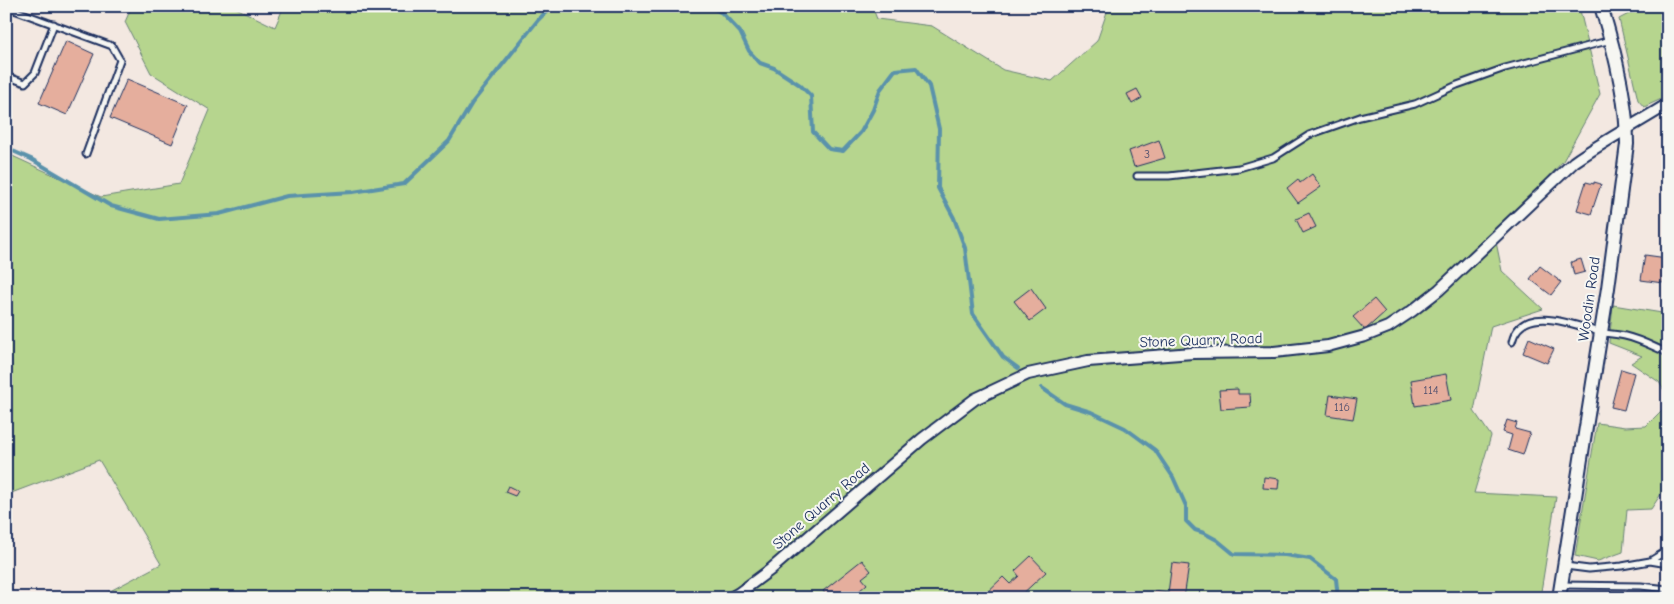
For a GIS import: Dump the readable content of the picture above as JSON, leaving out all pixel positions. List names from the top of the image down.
{
  "streets": {
    "street": ["Woodin Road", "Stone Quarry Road"]
  },
  "crossings": [
    ["Woodin Road", "Stone Quarry Road"]
  ],
  "house_numbers": ["3", "114", "116"]
}
